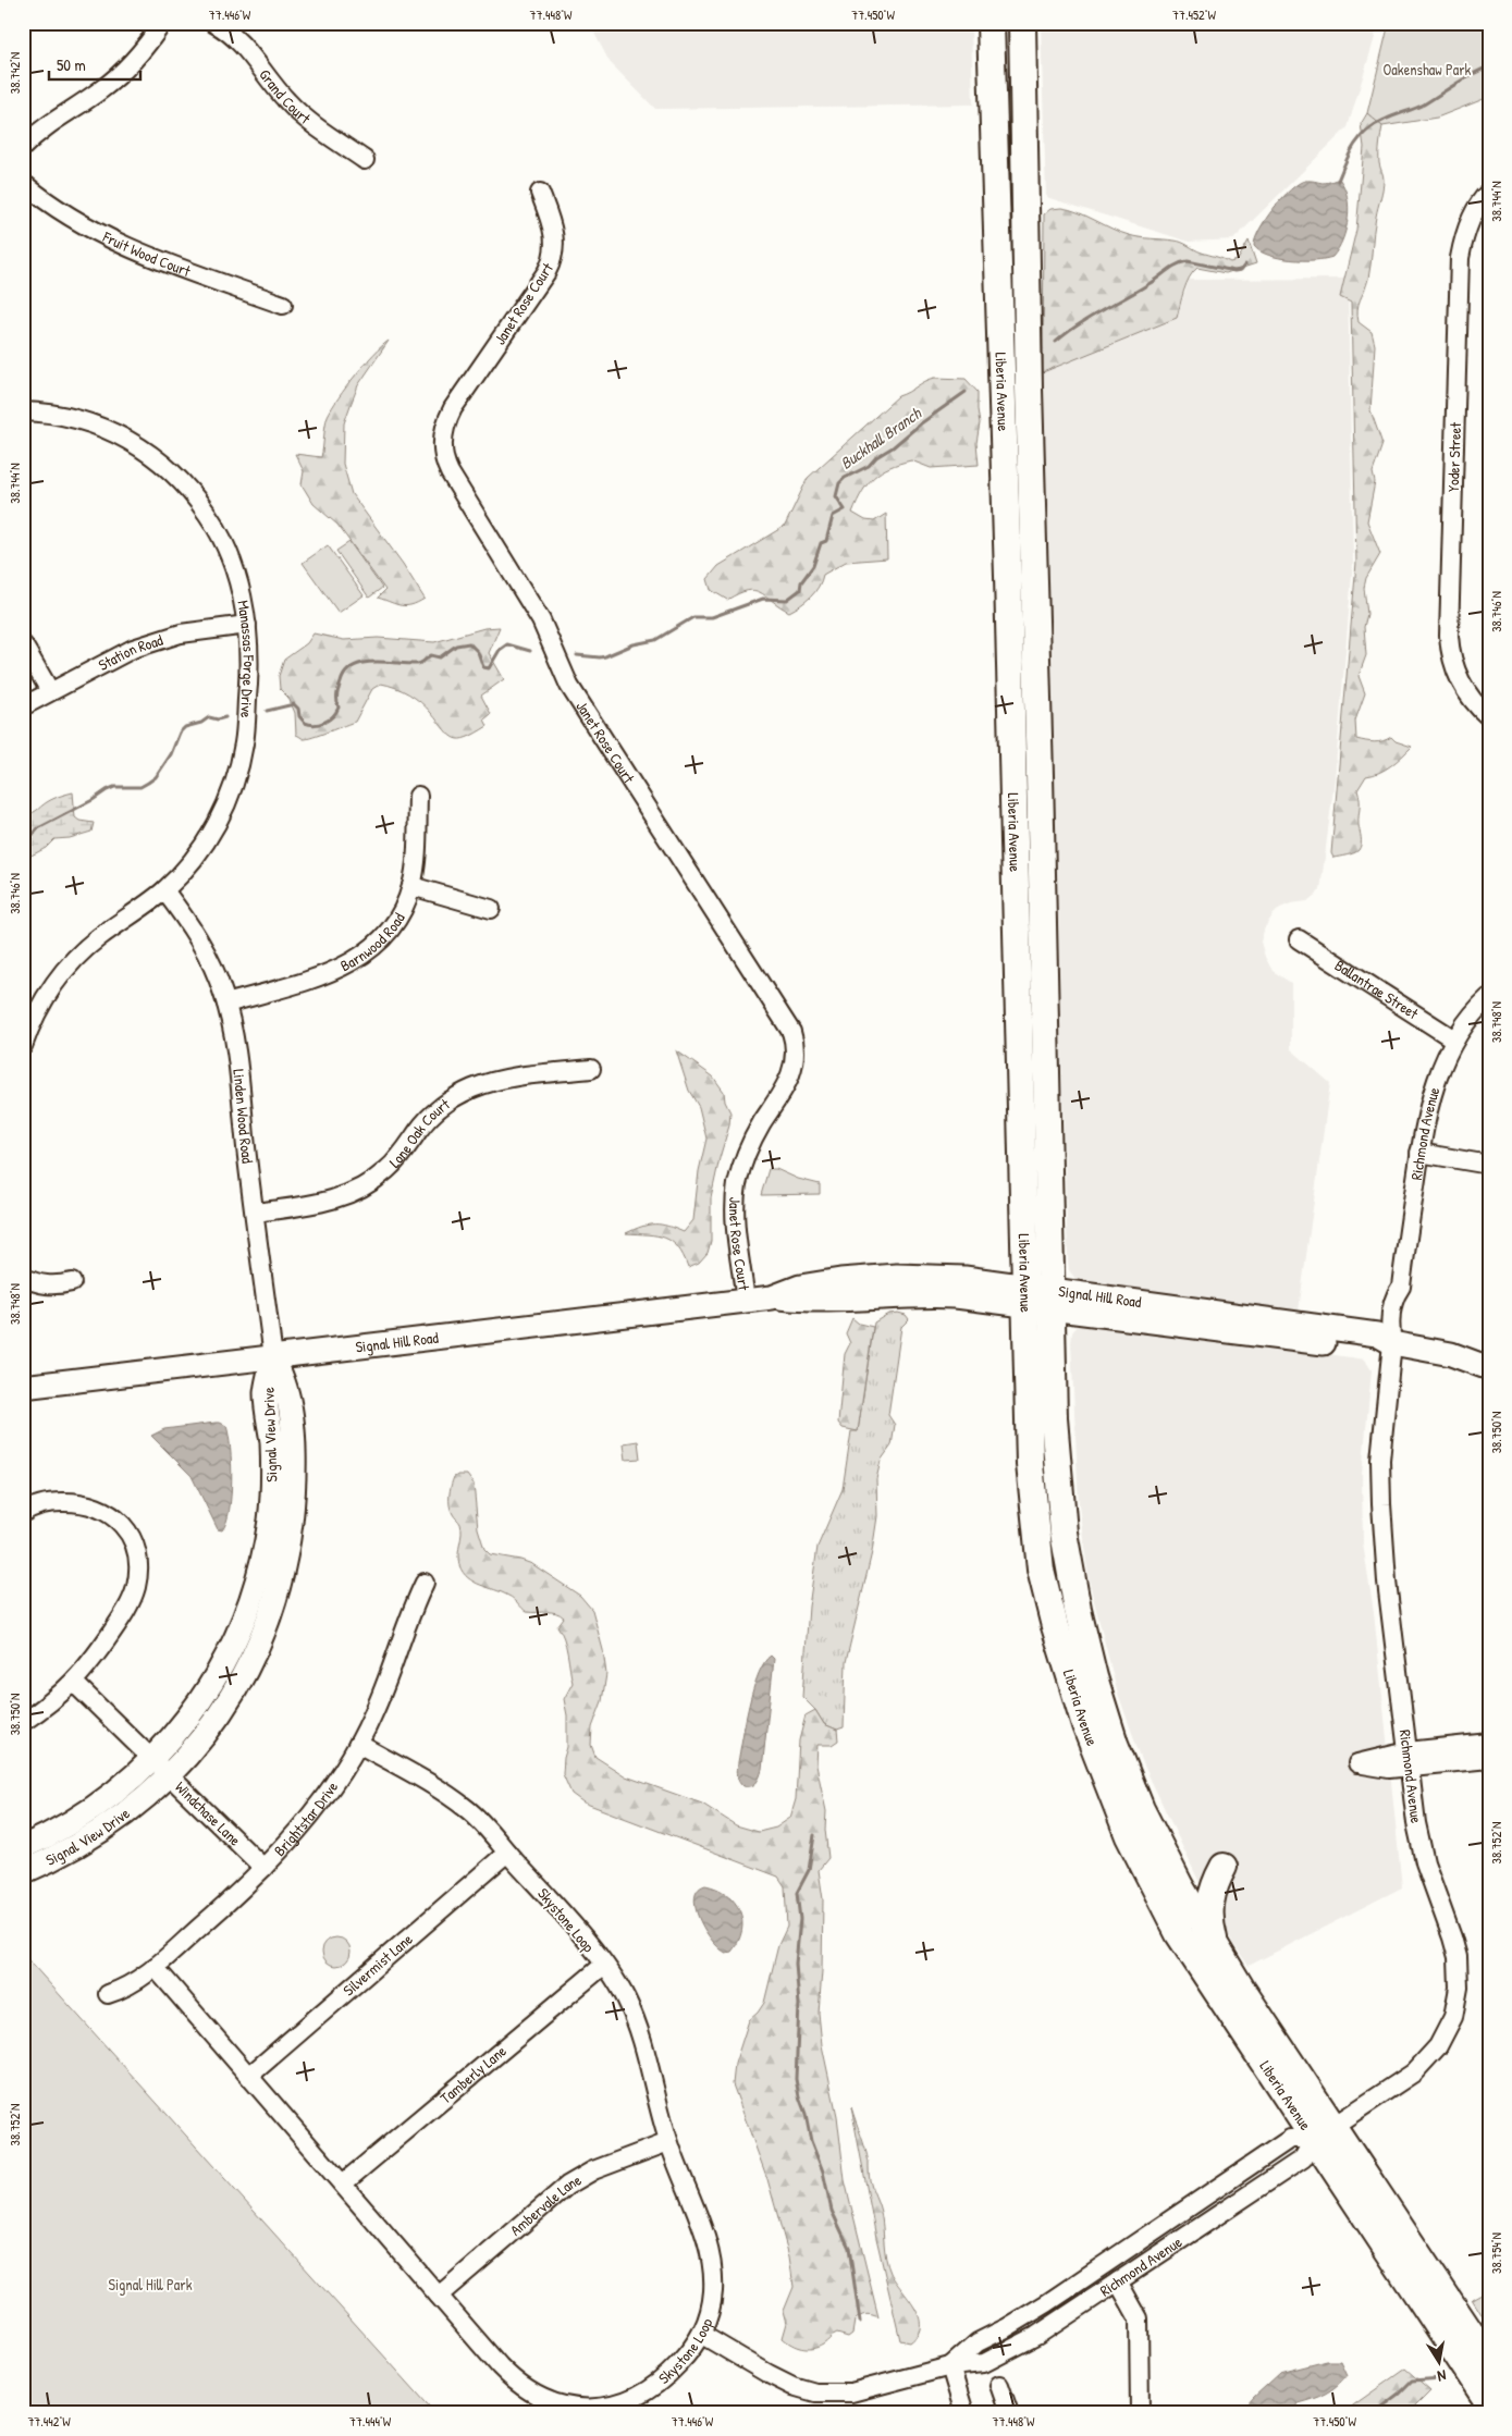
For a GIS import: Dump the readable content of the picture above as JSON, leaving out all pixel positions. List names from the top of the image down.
{
  "streets": {
    "highway": ["Liberia Avenue"],
    "main road": ["Signal Hill Road", "Signal View Drive"],
    "street": [
      "Grand Court",
      "Fruit Wood Court",
      "Janet Rose Court",
      "Yoder Street",
      "Station Road",
      "Manassas Forge Drive",
      "Barnwood Road",
      "Ballantrae Street",
      "Linden Wood Road",
      "Lone Oak Court",
      "Richmond Avenue",
      "Windchase Lane",
      "Brightstar Drive",
      "Skystone Loop",
      "Silvermist Lane",
      "Tamberly Lane",
      "Ambervale Lane"
    ]
  },
  "crossings": [
    ["Janet Rose Court", "Signal Hill Road"],
    ["Liberia Avenue", "Richmond Avenue"],
    ["Liberia Avenue", "Signal Hill Road"],
    ["Station Road", "Manassas Forge Drive"],
    ["Manassas Forge Drive", "Linden Wood Road"],
    ["Barnwood Road", "Linden Wood Road"],
    ["Ballantrae Street", "Richmond Avenue"],
    ["Linden Wood Road", "Lone Oak Court"],
    ["Linden Wood Road", "Signal Hill Road"],
    ["Linden Wood Road", "Signal View Drive"],
    ["Richmond Avenue", "Signal Hill Road"],
    ["Richmond Avenue", "Skystone Loop"],
    ["Signal Hill Road", "Signal View Drive"],
    ["Signal View Drive", "Windchase Lane"],
    ["Windchase Lane", "Brightstar Drive"],
    ["Brightstar Drive", "Skystone Loop"],
    ["Skystone Loop", "Silvermist Lane"],
    ["Skystone Loop", "Tamberly Lane"],
    ["Skystone Loop", "Ambervale Lane"]
  ],
  "water": ["Buckhall Branch"],
  "parks": ["Oakenshaw Park", "Signal Hill Park"],
  "scale_bar": "50 m",
  "north": "bottom",
  "coordinates": [
    "77.446°W",
    "77.448°W",
    "77.450°W",
    "77.452°W",
    "38.742°N",
    "38.744°N",
    "38.746°N",
    "38.748°N",
    "38.750°N",
    "38.752°N",
    "38.754°N",
    "77.442°W",
    "77.444°W"
  ]
}
